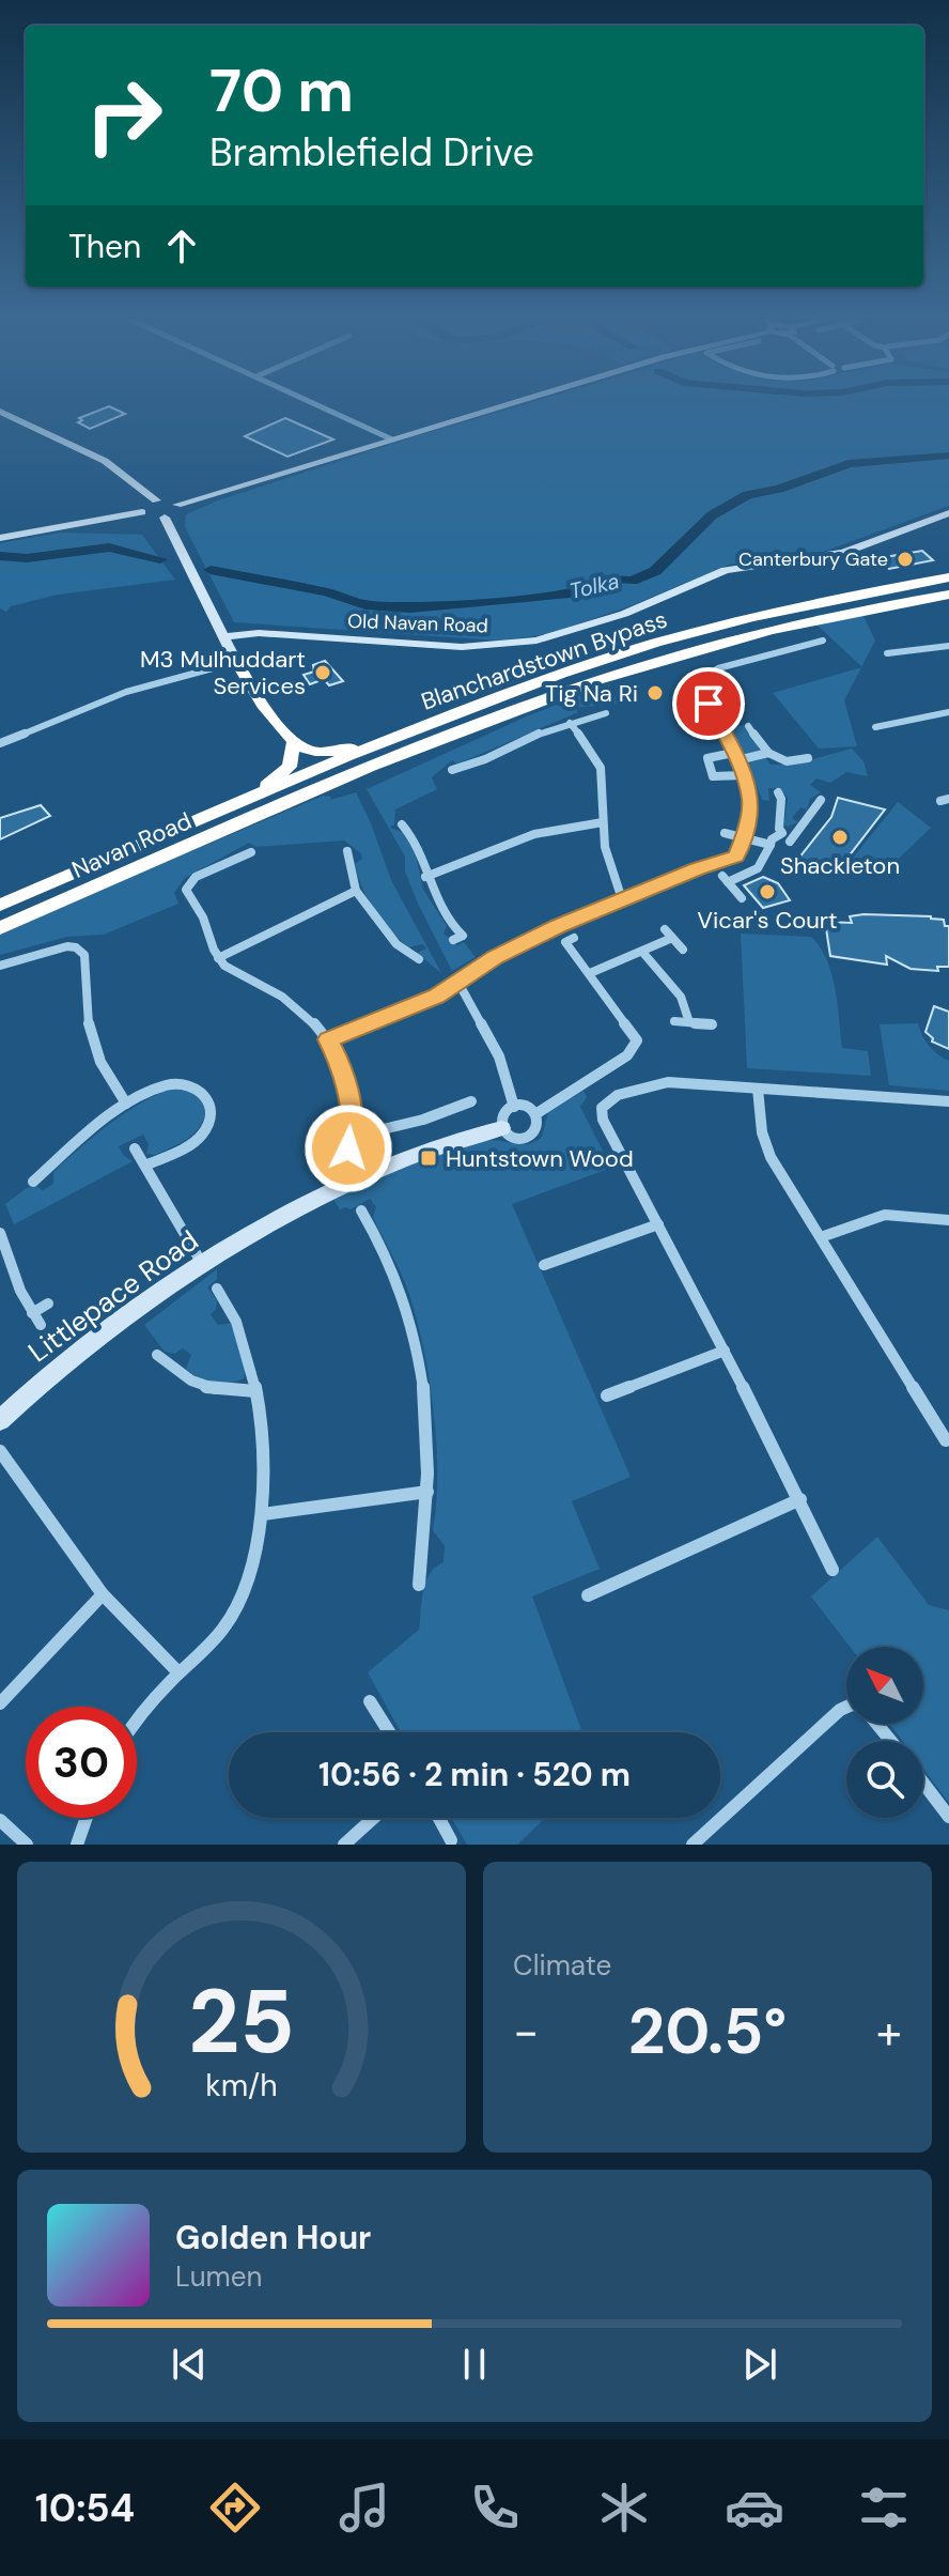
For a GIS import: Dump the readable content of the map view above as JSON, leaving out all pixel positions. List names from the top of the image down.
{
  "streets": {
    "highway": ["Blanchardstown Bypass", "Navan Road"],
    "street": ["Old Navan Road", "Littlepace Road"]
  },
  "crossings": [
    ["Blanchardstown Bypass", "Navan Road"]
  ],
  "water": ["Tolka"],
  "places": {
    "other": [
      "Canterbury Gate",
      "M3 Mulhuddart Services",
      "Tig Na Ri",
      "Shackleton",
      "Vicar's Court"
    ],
    "transit": ["Huntstown Wood"]
  },
  "north": "top left",
  "page": {
    "turn": ["70 m", "Bramblefield Drive"],
    "then": "Then",
    "limit": "30",
    "trip": "10:56 · 2 min · 520 m",
    "tile": "Climate",
    "heat": ["−", "20.5°", "+"],
    "song": ["Golden Hour", "Lumen"],
    "tabs": "10:54",
    "gauge": ["25", "km/h"]
  }
}
